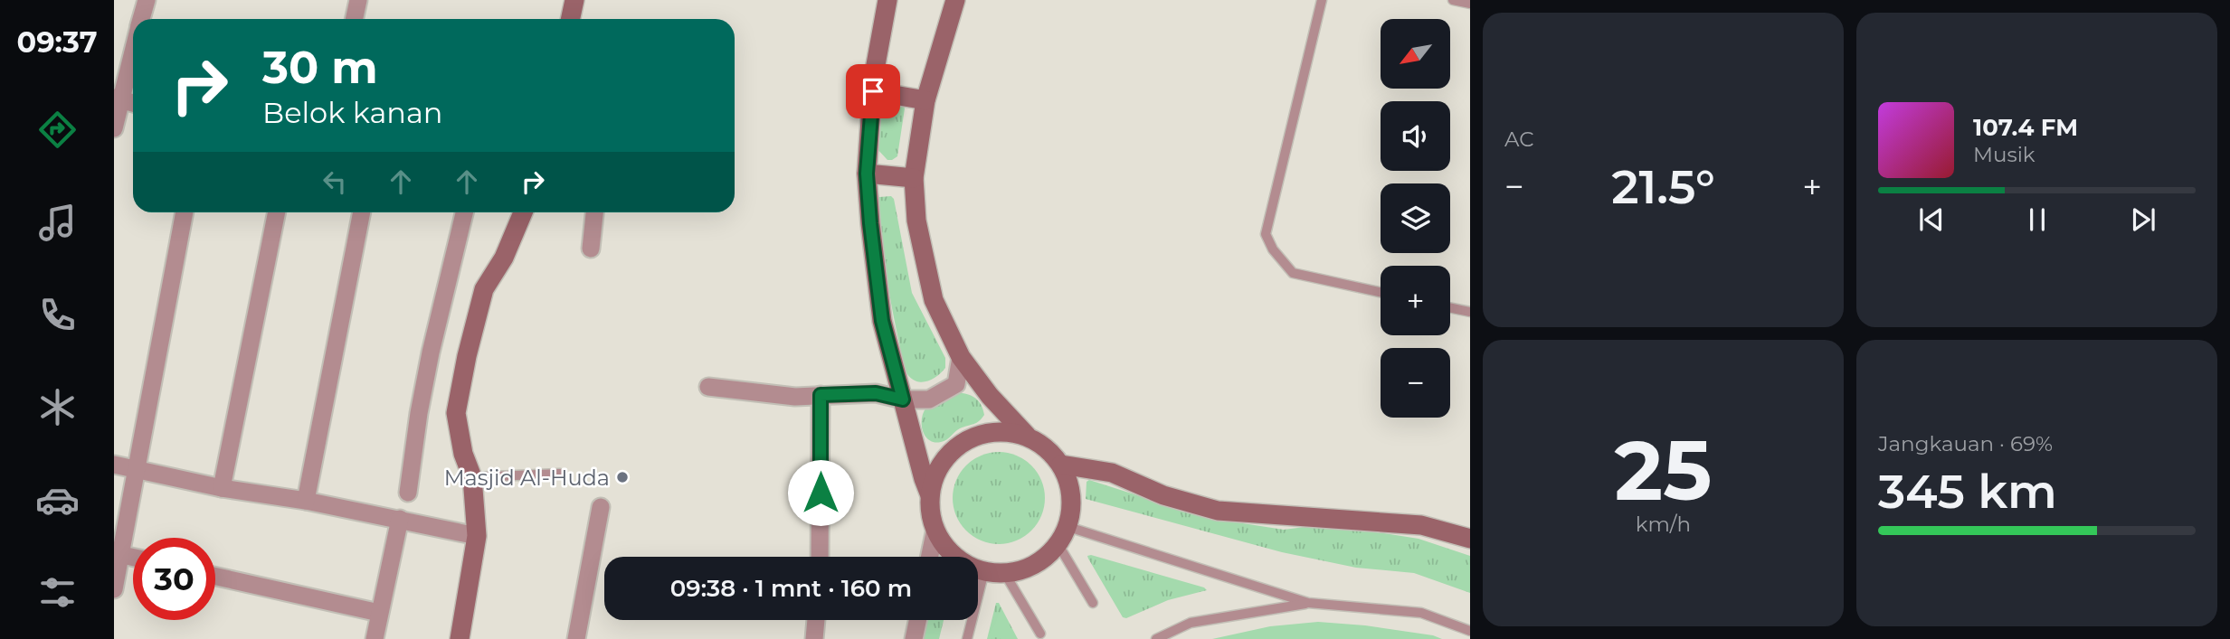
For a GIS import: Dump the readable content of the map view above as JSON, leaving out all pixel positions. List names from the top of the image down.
{
  "places": ["Masjid Al-Huda"],
  "north": "bottom left",
  "page": {
    "tabs": "09:37",
    "tile": [
      "AC",
      ["25", "km/h"],
      ["Jangkauan · 69%", "345 km"]
    ],
    "map_buttons": ["+", "−"],
    "turn": ["30 m", "Belok kanan"],
    "song": ["107.4 FM", "Musik"],
    "heat": ["−", "21.5°", "+"],
    "limit": "30",
    "trip": "09:38 · 1 mnt · 160 m"
  }
}
